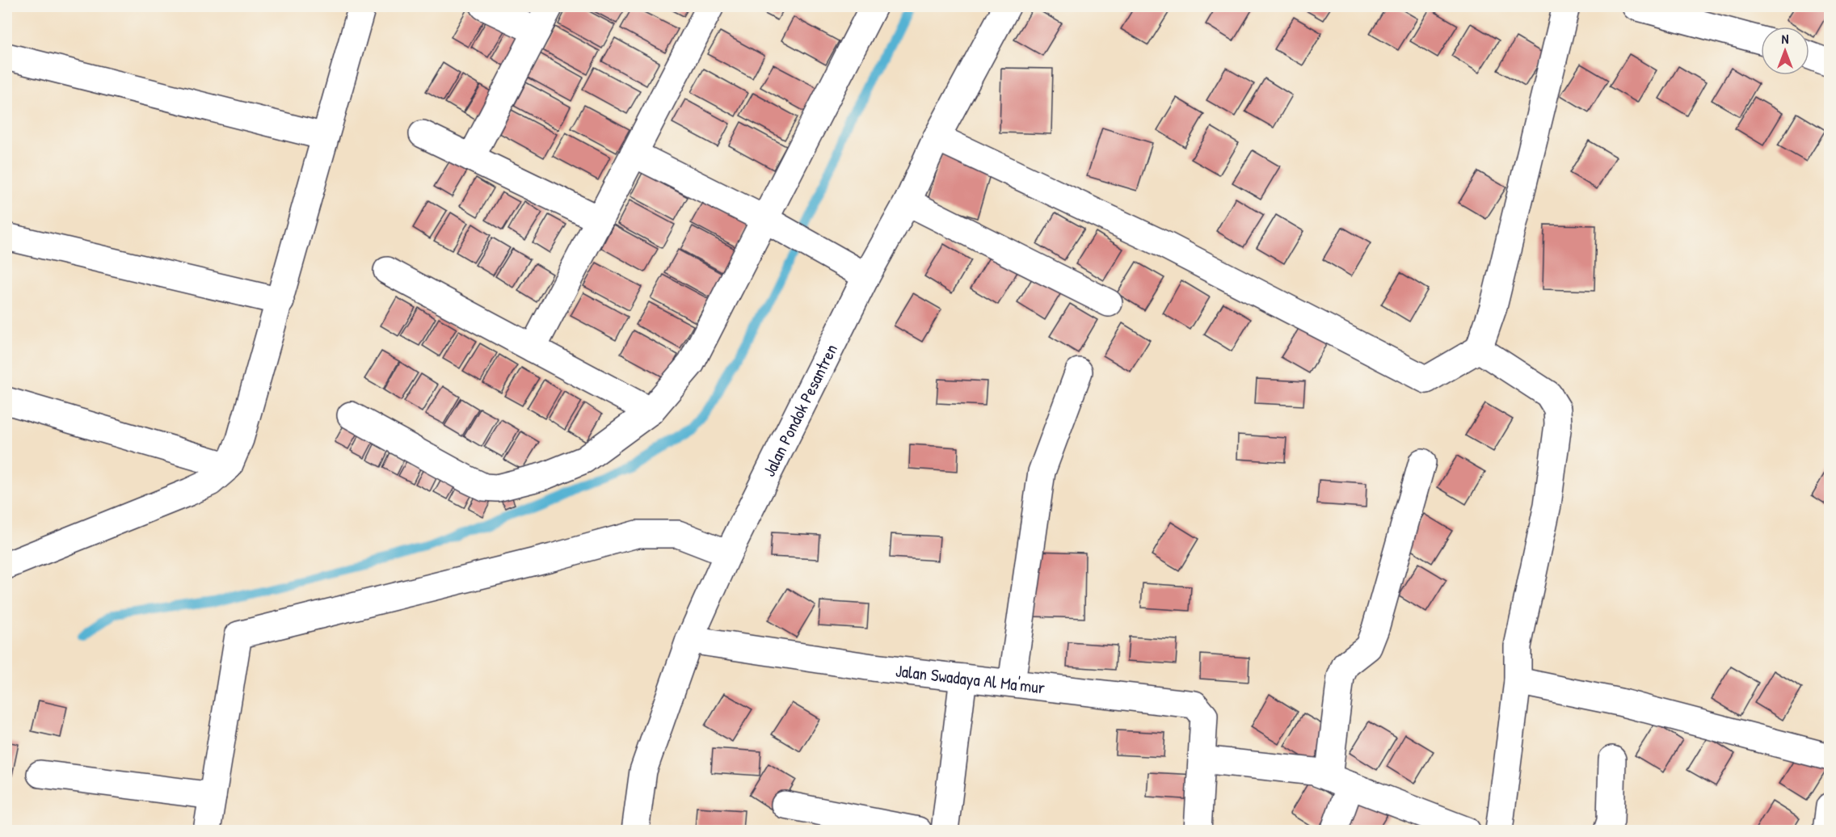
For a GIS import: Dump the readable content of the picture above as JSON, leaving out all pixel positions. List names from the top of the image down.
{
  "streets": {
    "street": ["Jalan Pondok Pesantren", "Jalan Swadaya Al Ma'mur"]
  },
  "crossings": [
    ["Jalan Pondok Pesantren", "Jalan Swadaya Al Ma'mur"]
  ],
  "north": "top"
}
